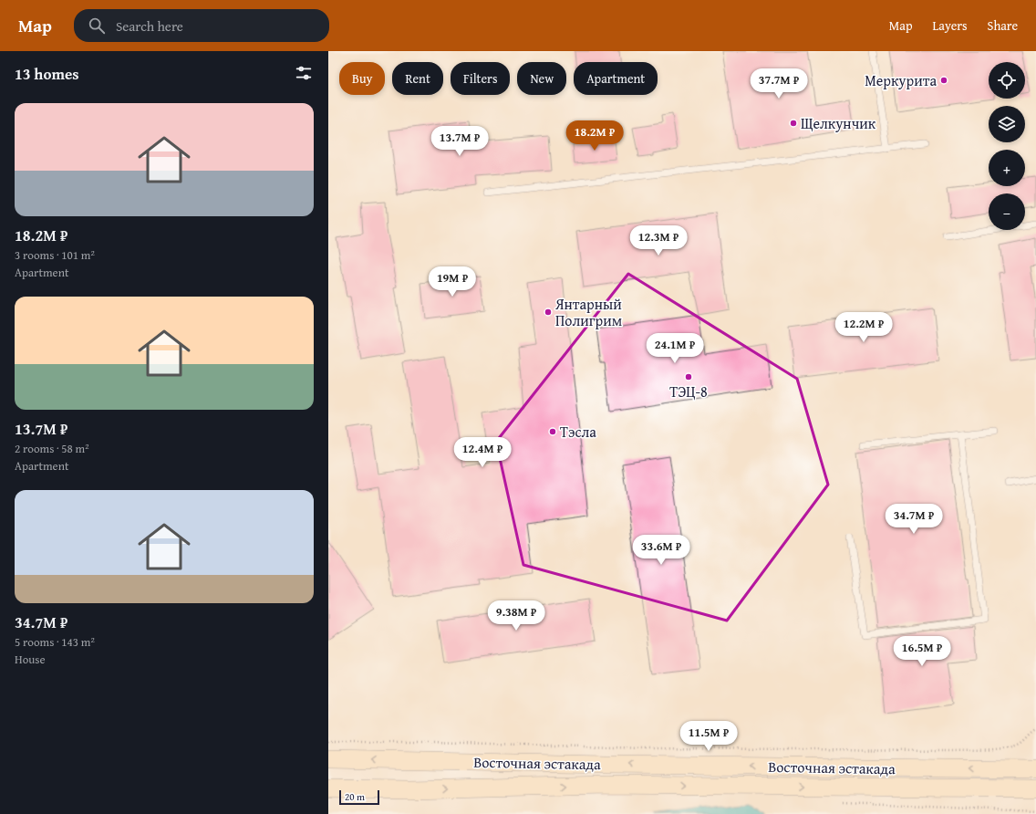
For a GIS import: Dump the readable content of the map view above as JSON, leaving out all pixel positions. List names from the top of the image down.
{
  "streets": {
    "main road": ["Восточная эстакада"]
  },
  "places": [
    "Меркурита",
    "Щелкунчик",
    "Янтарный Полигрим",
    "ТЭЦ-8",
    "Тэсла"
  ],
  "scale_bar": "20 m",
  "page": {
    "header": "Map",
    "search": "Search here",
    "nav": ["Map", "Layers", "Share"],
    "heading": "13 homes",
    "map_buttons": ["+", "−"],
    "chip": [
      "Buy",
      "Rent",
      "Filters",
      "New",
      "Apartment"
    ],
    "price": [
      "37.7M ₽",
      "18.2M ₽",
      "13.7M ₽",
      "12.3M ₽",
      "19M ₽",
      "12.2M ₽",
      "24.1M ₽",
      "12.4M ₽",
      "34.7M ₽",
      "33.6M ₽",
      "9.38M ₽",
      "16.5M ₽",
      "11.5M ₽"
    ],
    "list": [
      {
        "name": "18.2M ₽",
        "note": "3 rooms · 101 m² · Apartment"
      },
      {
        "name": "13.7M ₽",
        "note": "2 rooms · 58 m² · Apartment"
      },
      {
        "name": "34.7M ₽",
        "note": "5 rooms · 143 m² · House"
      }
    ],
    "scale": "20 m"
  }
}
